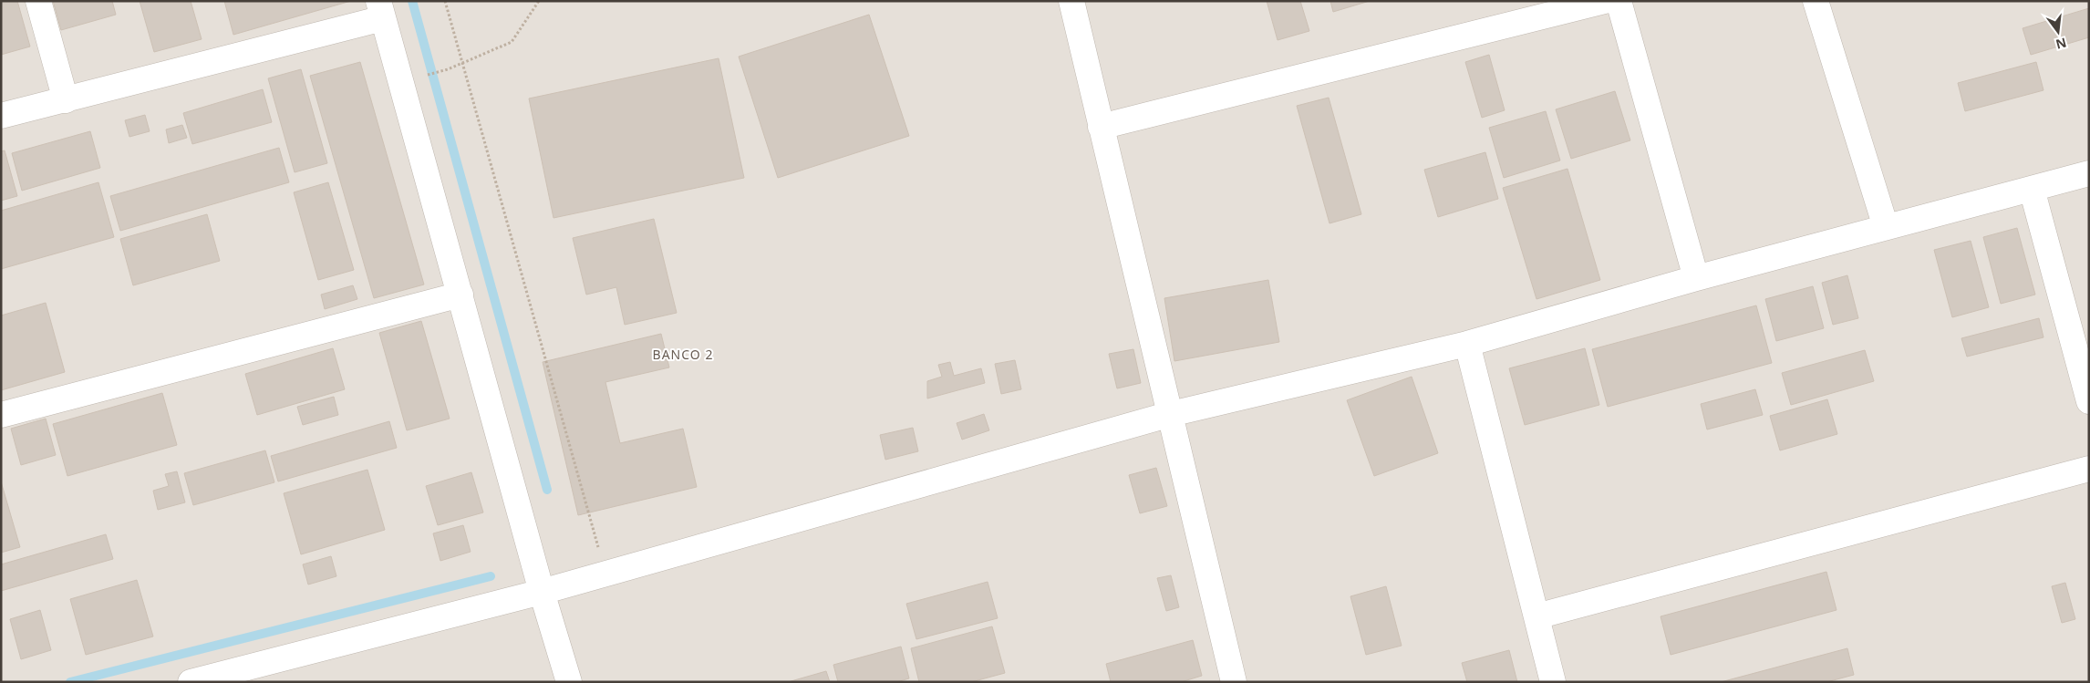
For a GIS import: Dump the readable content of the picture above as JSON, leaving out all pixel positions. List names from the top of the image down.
{
  "districts": ["BANCO 2"],
  "north": "bottom"
}
